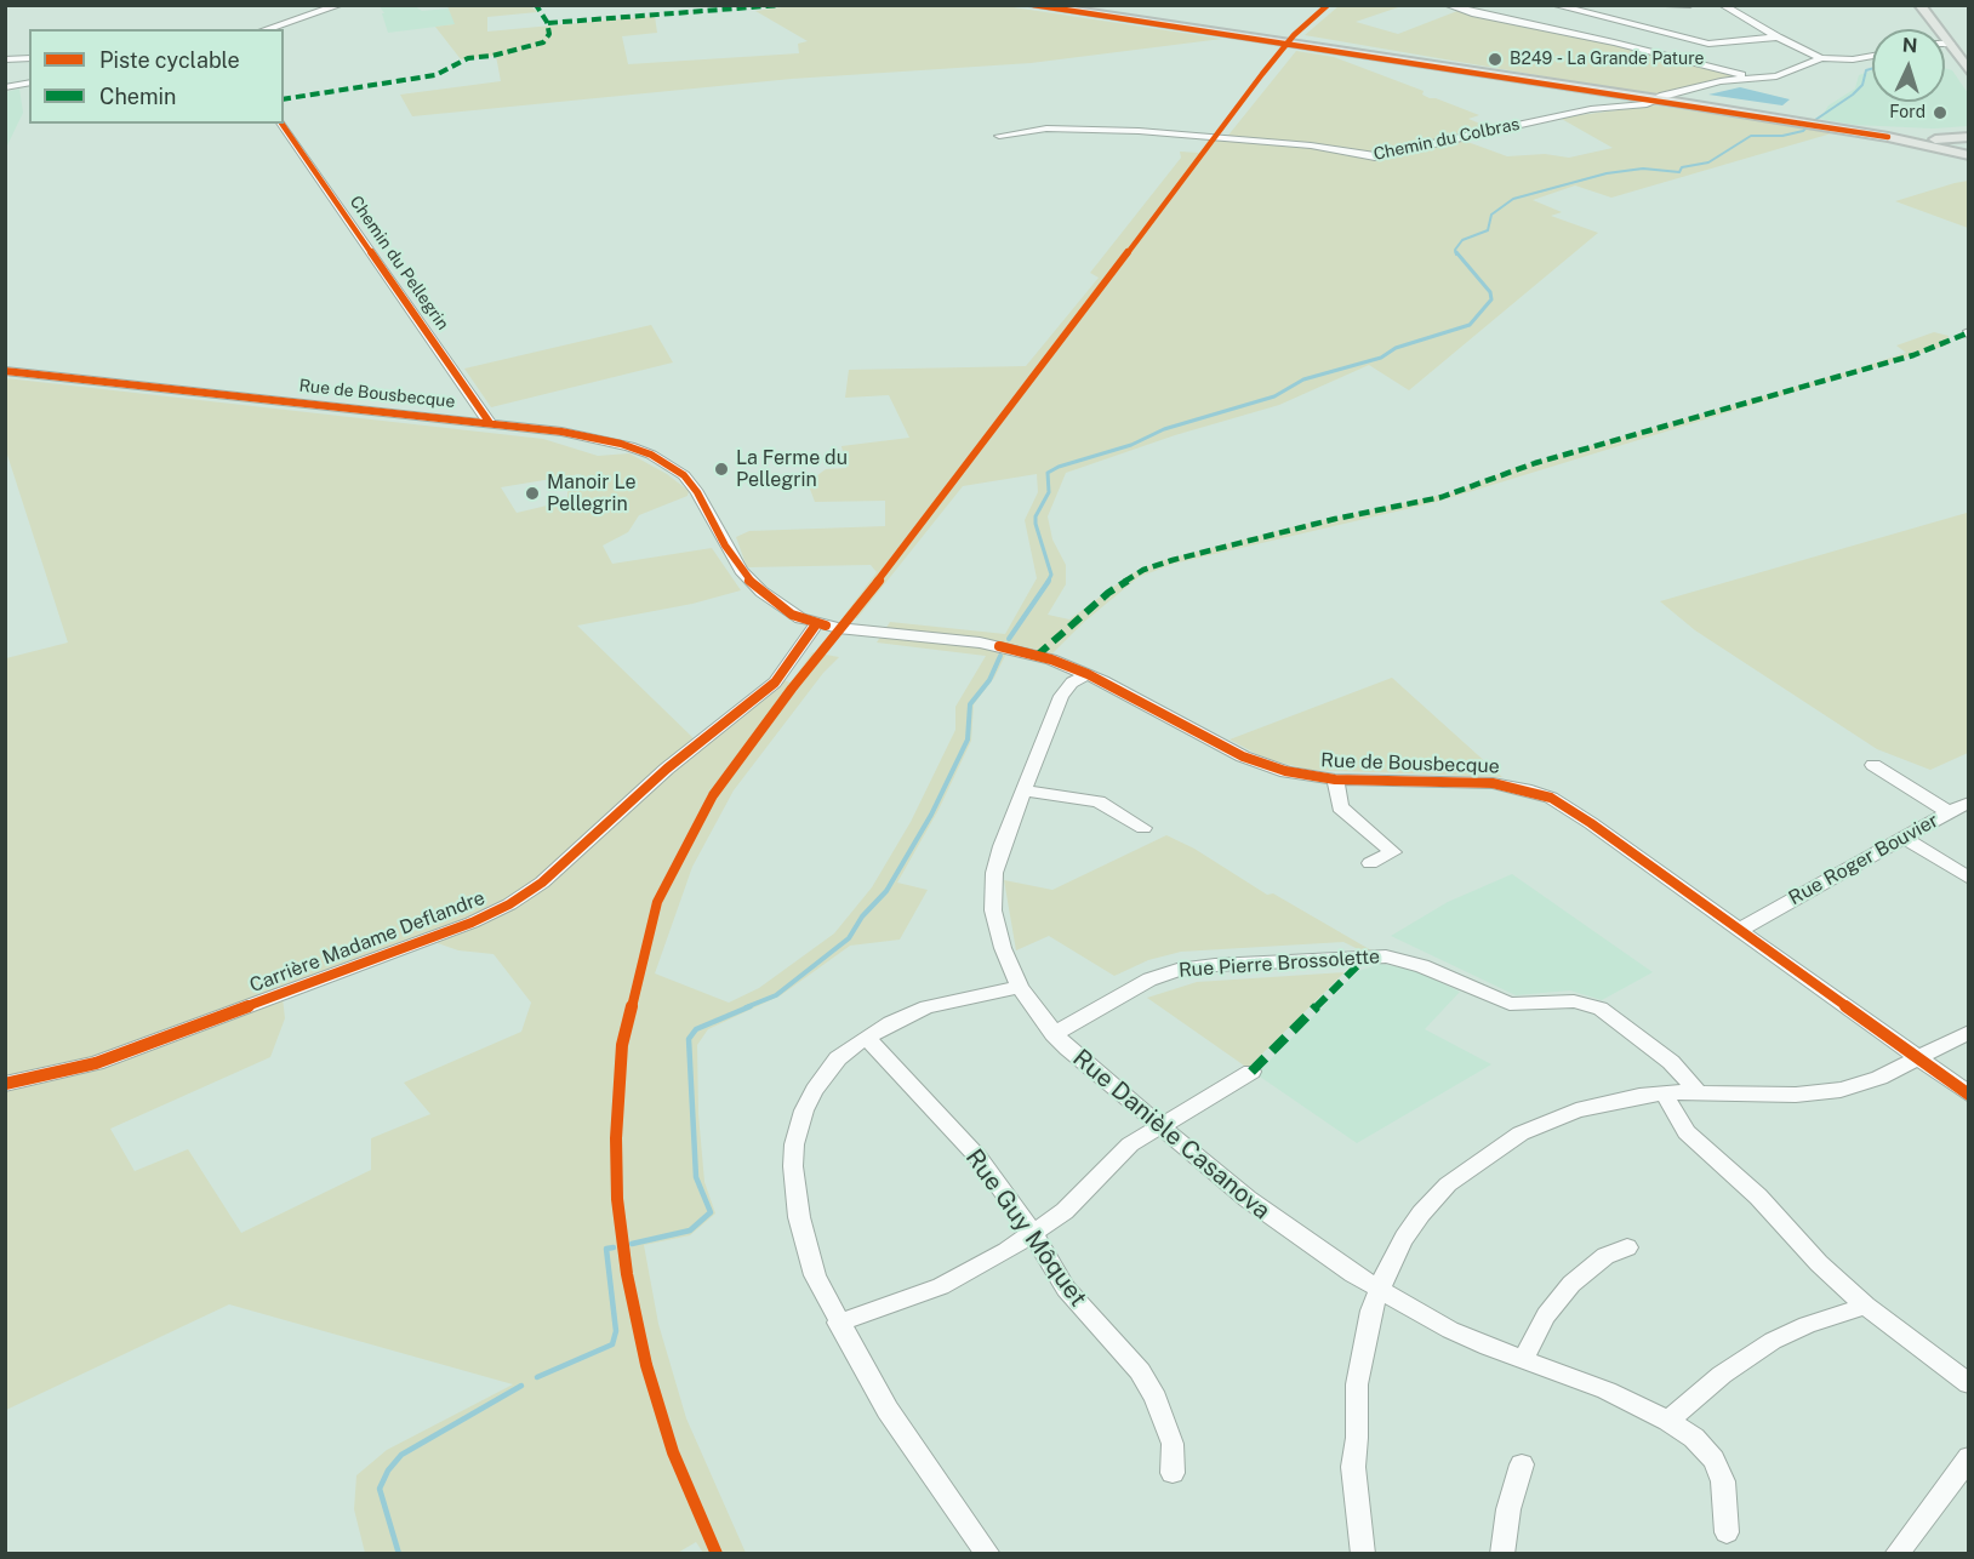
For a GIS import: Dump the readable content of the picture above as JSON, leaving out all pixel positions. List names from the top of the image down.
{
  "streets": {
    "street": [
      "Chemin du Colbras",
      "Chemin du Pellegrin",
      "Rue de Bousbecque",
      "Rue Roger Bouvier",
      "Carrière Madame Deflandre",
      "Rue Pierre Brossolette",
      "Rue Danièle Casanova",
      "Rue Guy Môquet"
    ]
  },
  "crossings": [
    ["Chemin du Pellegrin", "Rue de Bousbecque"],
    ["Rue de Bousbecque", "Rue Roger Bouvier"],
    ["Rue de Bousbecque", "Carrière Madame Deflandre"],
    ["Rue de Bousbecque", "Rue Danièle Casanova"],
    ["Rue Pierre Brossolette", "Rue Danièle Casanova"]
  ],
  "places": [
    "B249 - La Grande Pature",
    "Ford",
    "La Ferme du Pellegrin",
    "Manoir Le Pellegrin"
  ],
  "legend": ["Piste cyclable", "Chemin"],
  "north": "top"
}
